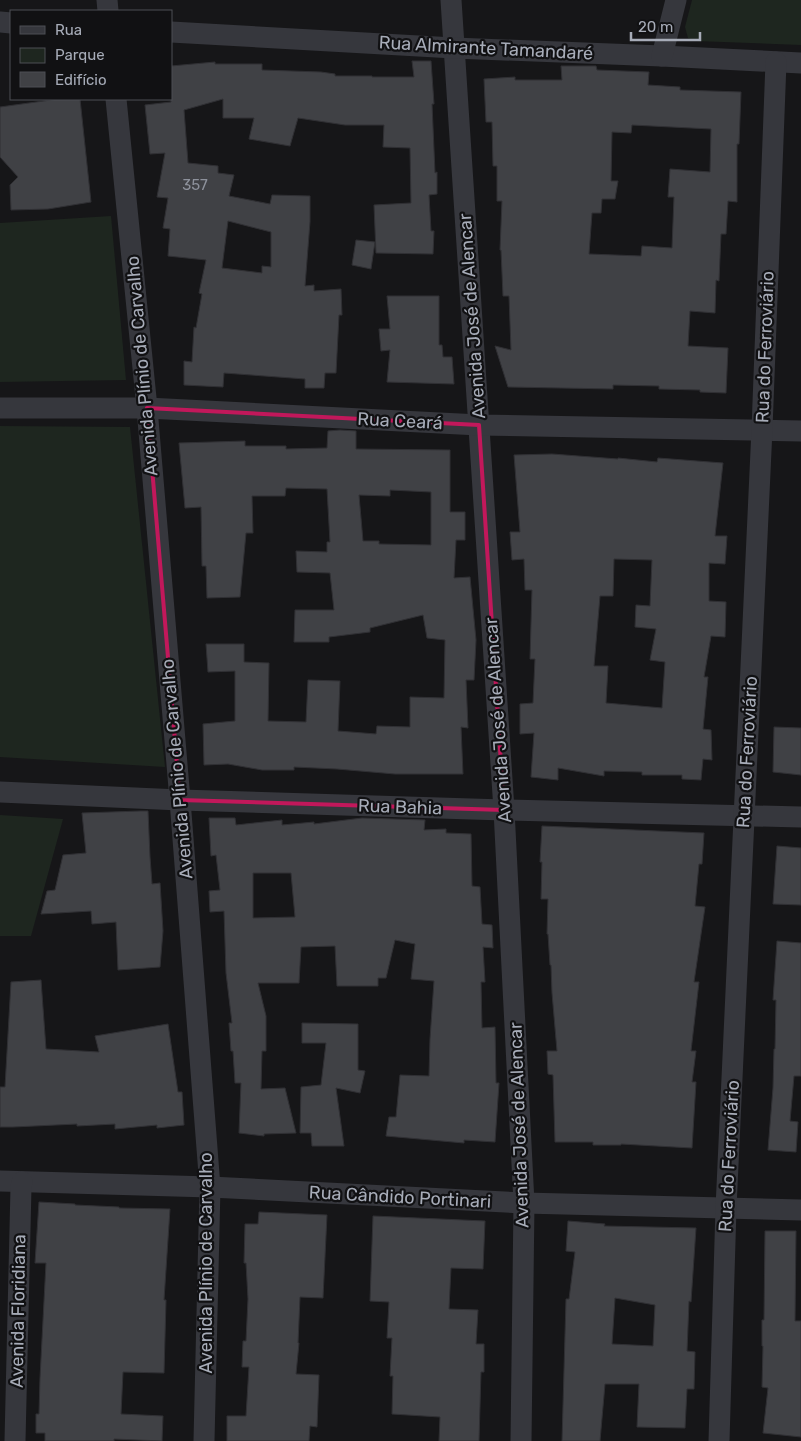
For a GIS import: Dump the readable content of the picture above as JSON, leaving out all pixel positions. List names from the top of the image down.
{
  "streets": {
    "street": [
      "Rua Almirante Tamandaré",
      "Avenida José de Alencar",
      "Rua do Ferroviário",
      "Avenida Plínio de Carvalho",
      "Rua Ceará",
      "Rua Bahia",
      "Rua Cândido Portinari",
      "Avenida Floridiana"
    ]
  },
  "crossings": [
    ["Rua Almirante Tamandaré", "Avenida José de Alencar"],
    ["Rua Almirante Tamandaré", "Rua do Ferroviário"],
    ["Avenida José de Alencar", "Rua Ceará"],
    ["Avenida José de Alencar", "Rua Bahia"],
    ["Avenida José de Alencar", "Rua Cândido Portinari"],
    ["Rua do Ferroviário", "Rua Ceará"],
    ["Rua do Ferroviário", "Rua Bahia"],
    ["Rua do Ferroviário", "Rua Cândido Portinari"],
    ["Avenida Plínio de Carvalho", "Rua Ceará"],
    ["Avenida Plínio de Carvalho", "Rua Bahia"],
    ["Avenida Plínio de Carvalho", "Rua Cândido Portinari"],
    ["Rua Cândido Portinari", "Avenida Floridiana"]
  ],
  "house_numbers": ["357"],
  "legend": ["Rua", "Parque", "Edifício"],
  "scale_bar": "20 m"
}
